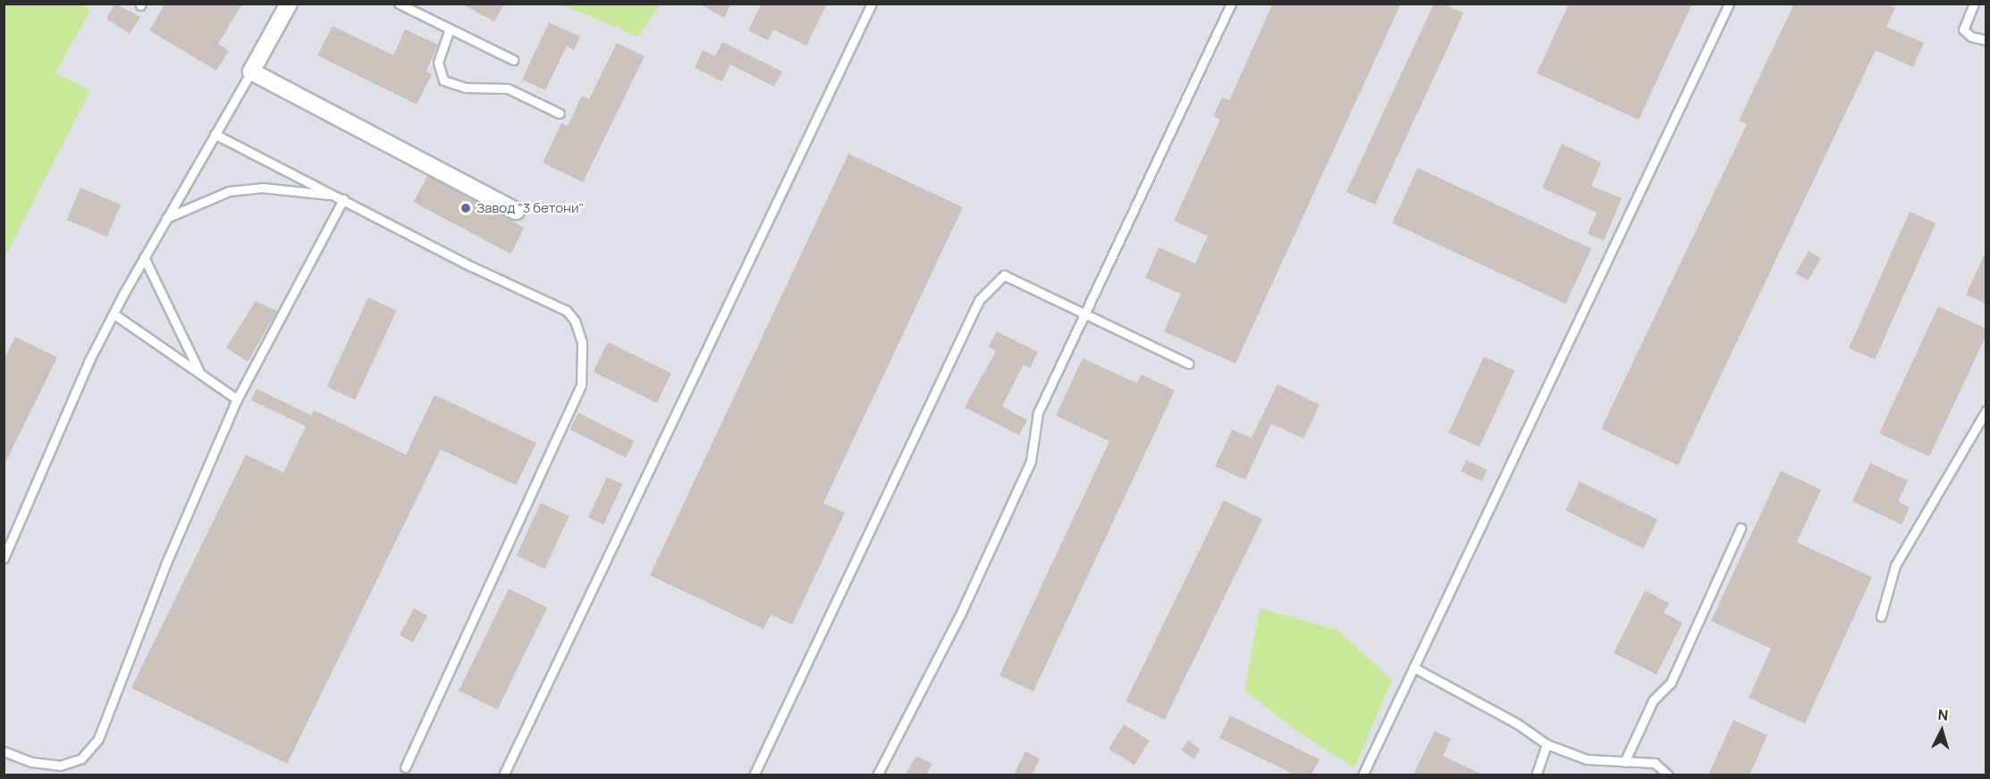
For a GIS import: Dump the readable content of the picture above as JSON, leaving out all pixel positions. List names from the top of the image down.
{
  "places": ["Завод \"3 бетони\""],
  "north": "top"
}
